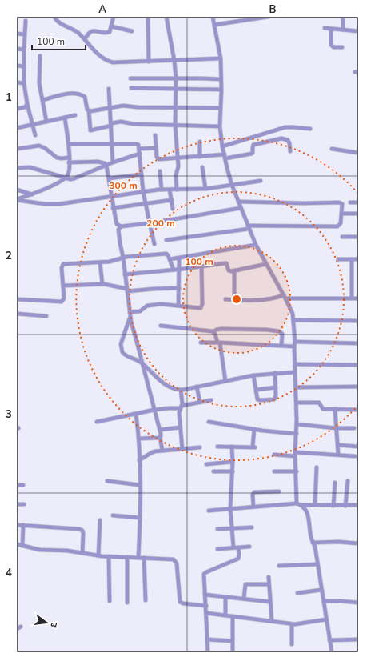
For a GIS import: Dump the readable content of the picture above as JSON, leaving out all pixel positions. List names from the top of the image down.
{
  "scale_bar": "100 m",
  "north": "right",
  "grid": {
    "columns": ["A", "B"],
    "rows": [
      "1",
      "2",
      "3",
      "4"
    ]
  },
  "rings": ["300 m", "200 m", "100 m"]
}
